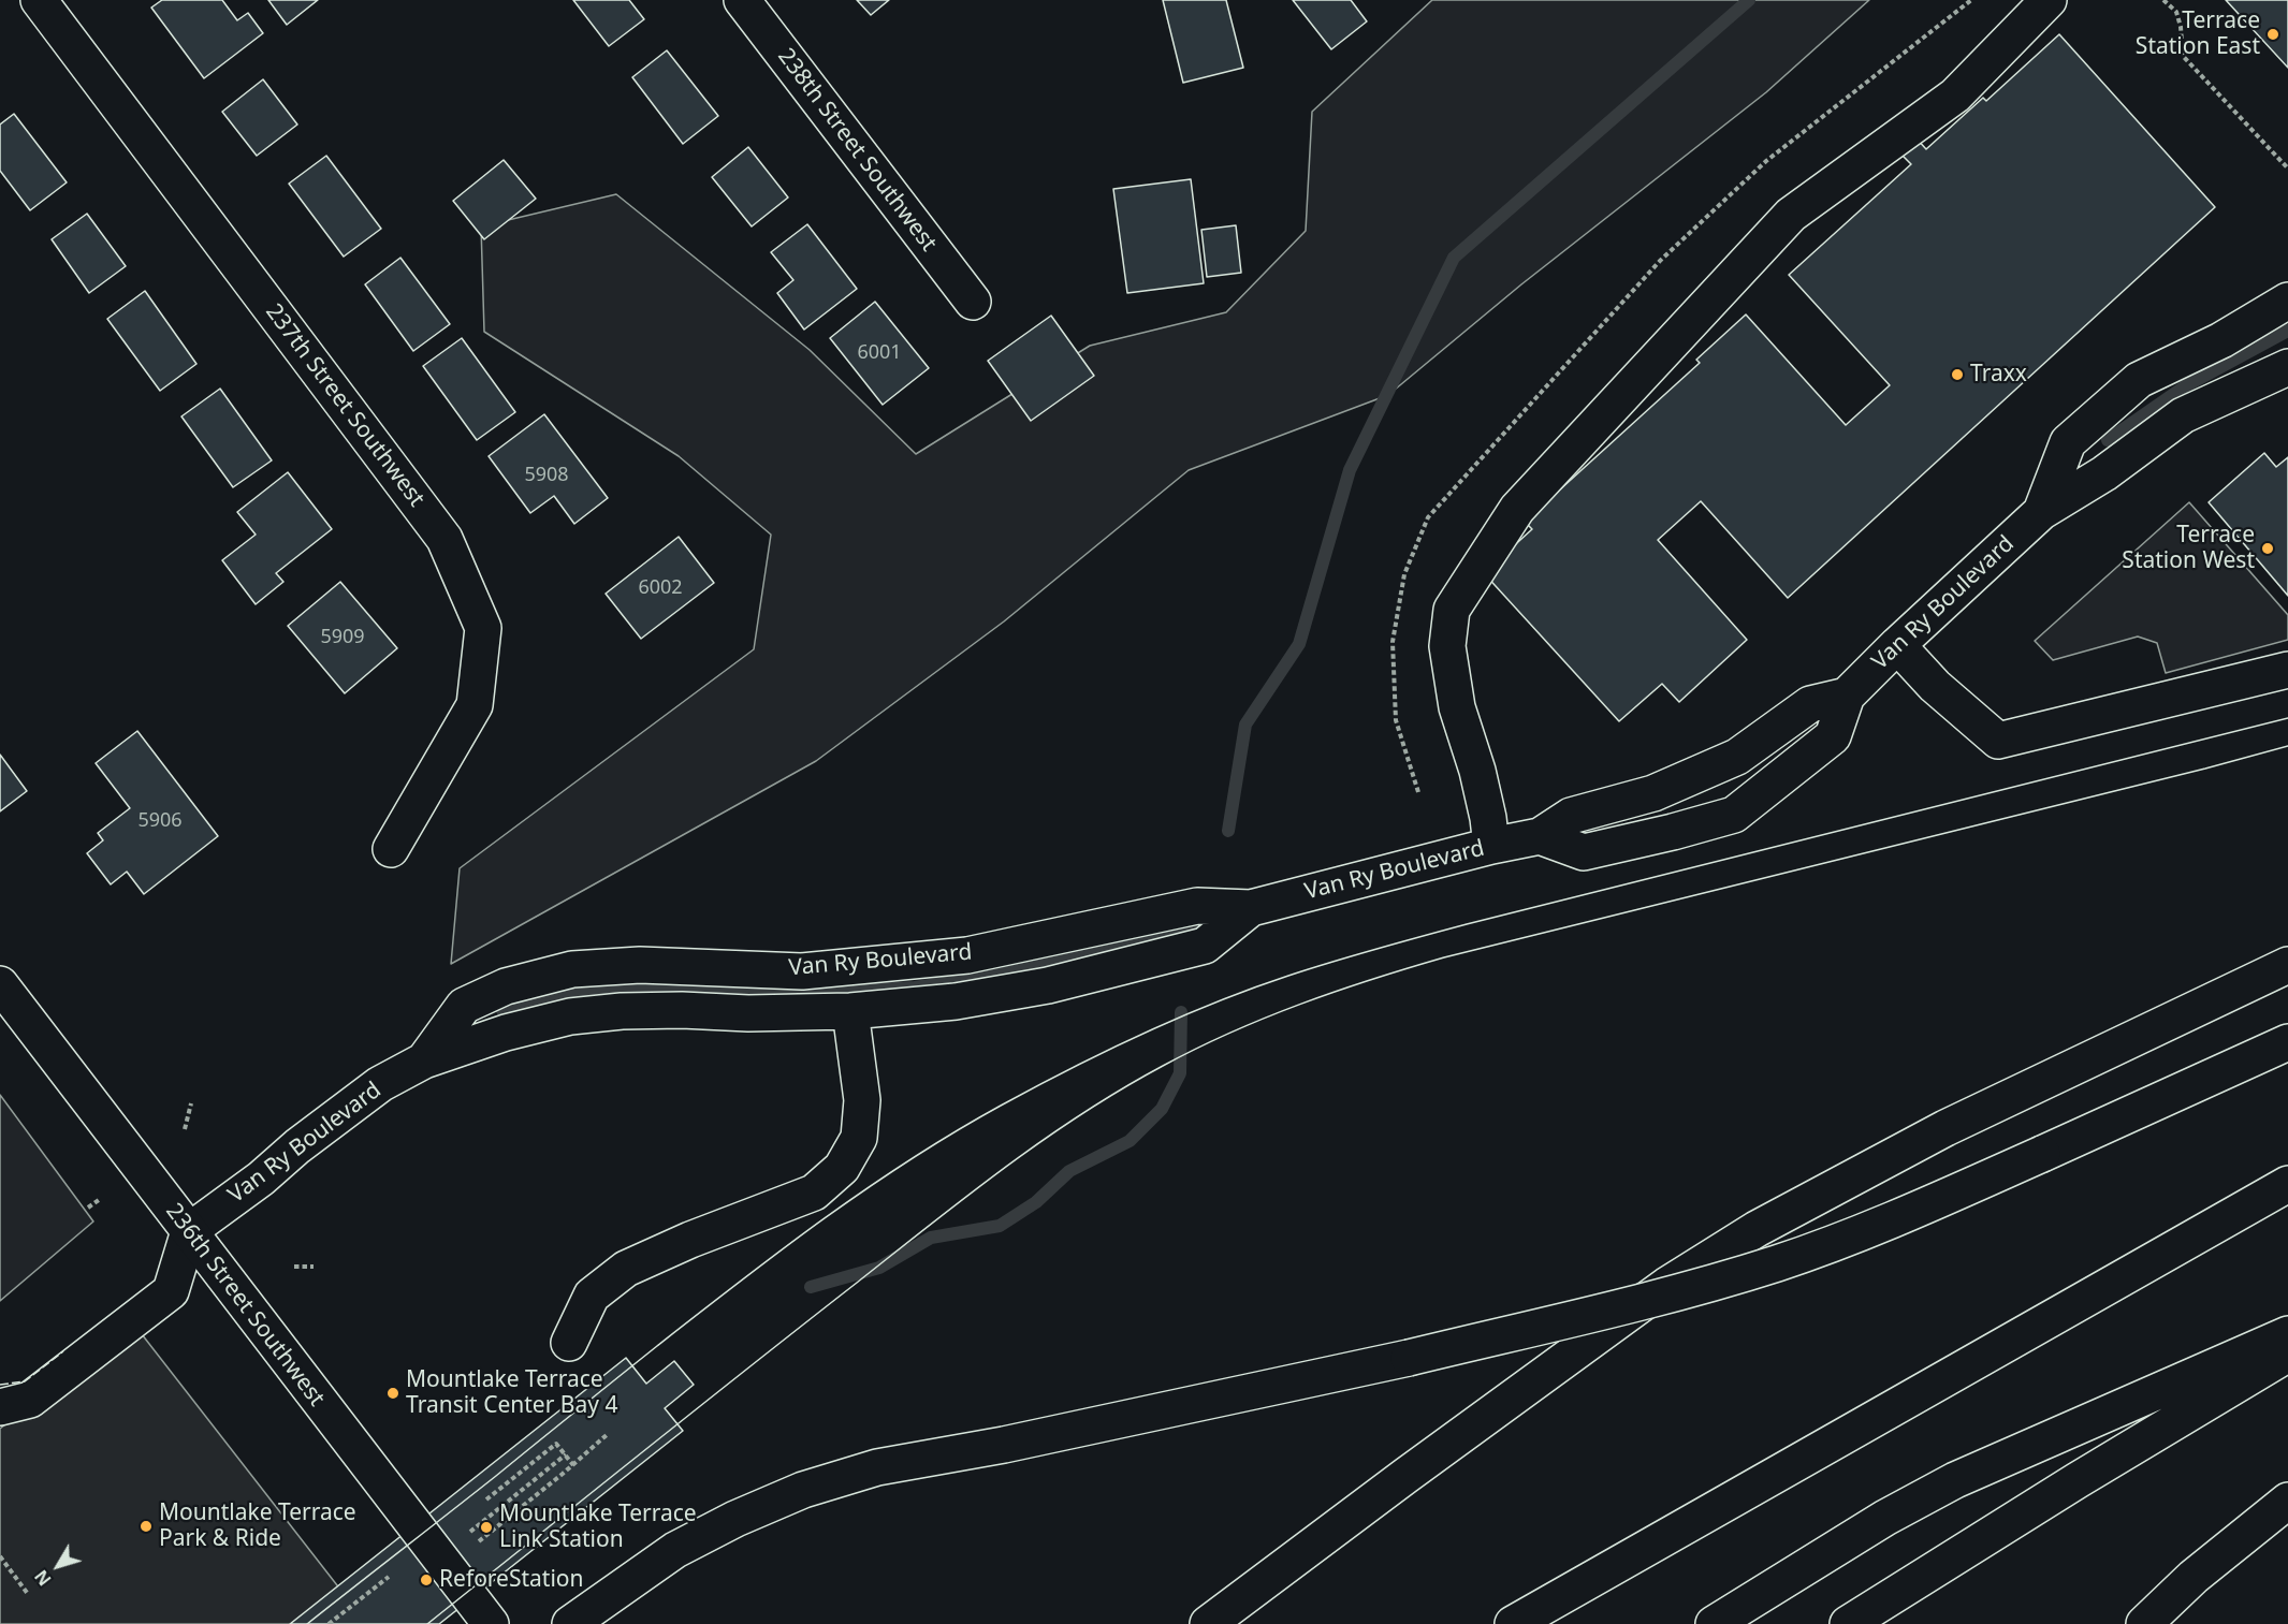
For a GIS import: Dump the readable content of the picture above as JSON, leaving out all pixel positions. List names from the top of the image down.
{
  "streets": {
    "main road": [
      "238th Street Southwest",
      "237th Street Southwest",
      "Van Ry Boulevard",
      "236th Street Southwest"
    ]
  },
  "crossings": [
    ["Van Ry Boulevard", "236th Street Southwest"]
  ],
  "places": [
    "Terrace Station East",
    "Traxx",
    "Terrace Station West",
    "Mountlake Terrace Transit Center Bay 4",
    "Mountlake Terrace Park & Ride",
    "Mountlake Terrace Link Station",
    "ReforeStation"
  ],
  "house_numbers": [
    "6001",
    "5908",
    "6002",
    "5909",
    "5906"
  ],
  "north": "bottom left"
}
